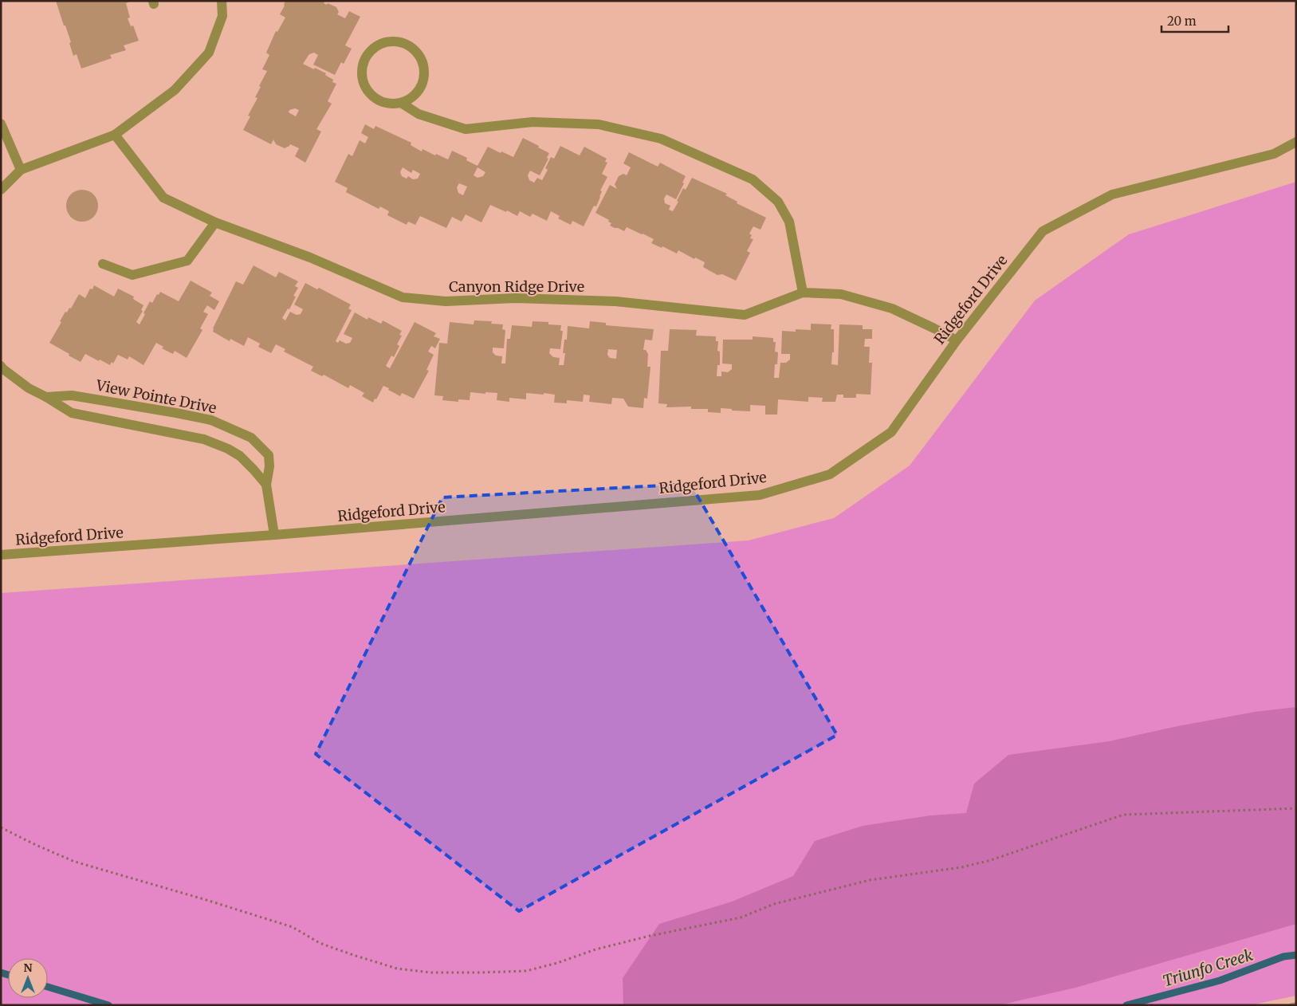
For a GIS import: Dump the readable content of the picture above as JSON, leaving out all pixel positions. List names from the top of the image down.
{
  "streets": {
    "street": ["Canyon Ridge Drive", "Ridgeford Drive", "View Pointe Drive"]
  },
  "crossings": [
    ["Canyon Ridge Drive", "Ridgeford Drive"],
    ["Ridgeford Drive", "View Pointe Drive"]
  ],
  "water": ["Triunfo Creek"],
  "scale_bar": "20 m",
  "north": "top"
}
